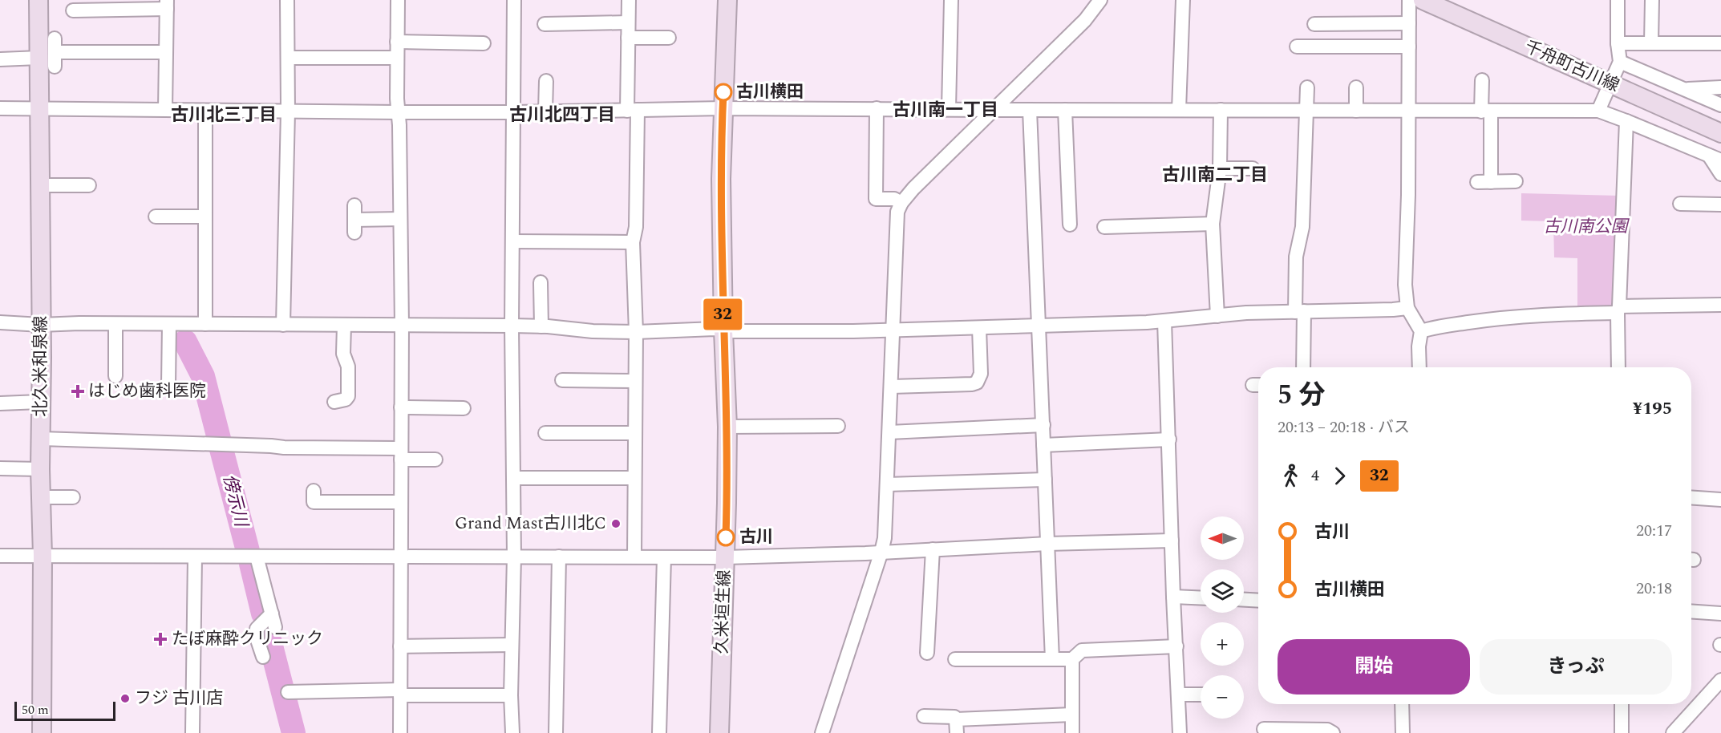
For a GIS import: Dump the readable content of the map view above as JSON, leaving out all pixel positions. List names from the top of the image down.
{
  "streets": {
    "street": ["千舟町古川線", "北久米和泉線", "久米垣生線"]
  },
  "districts": [
    "古川南一丁目",
    "古川北三丁目",
    "古川北四丁目",
    "古川南二丁目"
  ],
  "water": ["傍示川"],
  "parks": ["古川南公園"],
  "places": {
    "other": [
      "古川横田",
      "Grand Mast古川北C",
      "古川",
      "フジ 古川店"
    ],
    "health": ["はじめ歯科医院", "たぼ麻酔クリニック"]
  },
  "lines": ["bus line 32"],
  "scale_bar": "50 m",
  "north": "left",
  "page": {
    "on_map": "32",
    "heading": ["5 分", "20:13 – 20:18 · バス", "¥195"],
    "legs": ["4", "32"],
    "list": [
      {
        "name": "古川",
        "value": "20:17"
      },
      {
        "name": "古川横田",
        "value": "20:18"
      }
    ],
    "map_buttons": ["+", "−"],
    "buttons": ["開始", "きっぷ"],
    "scale": "50 m"
  }
}
